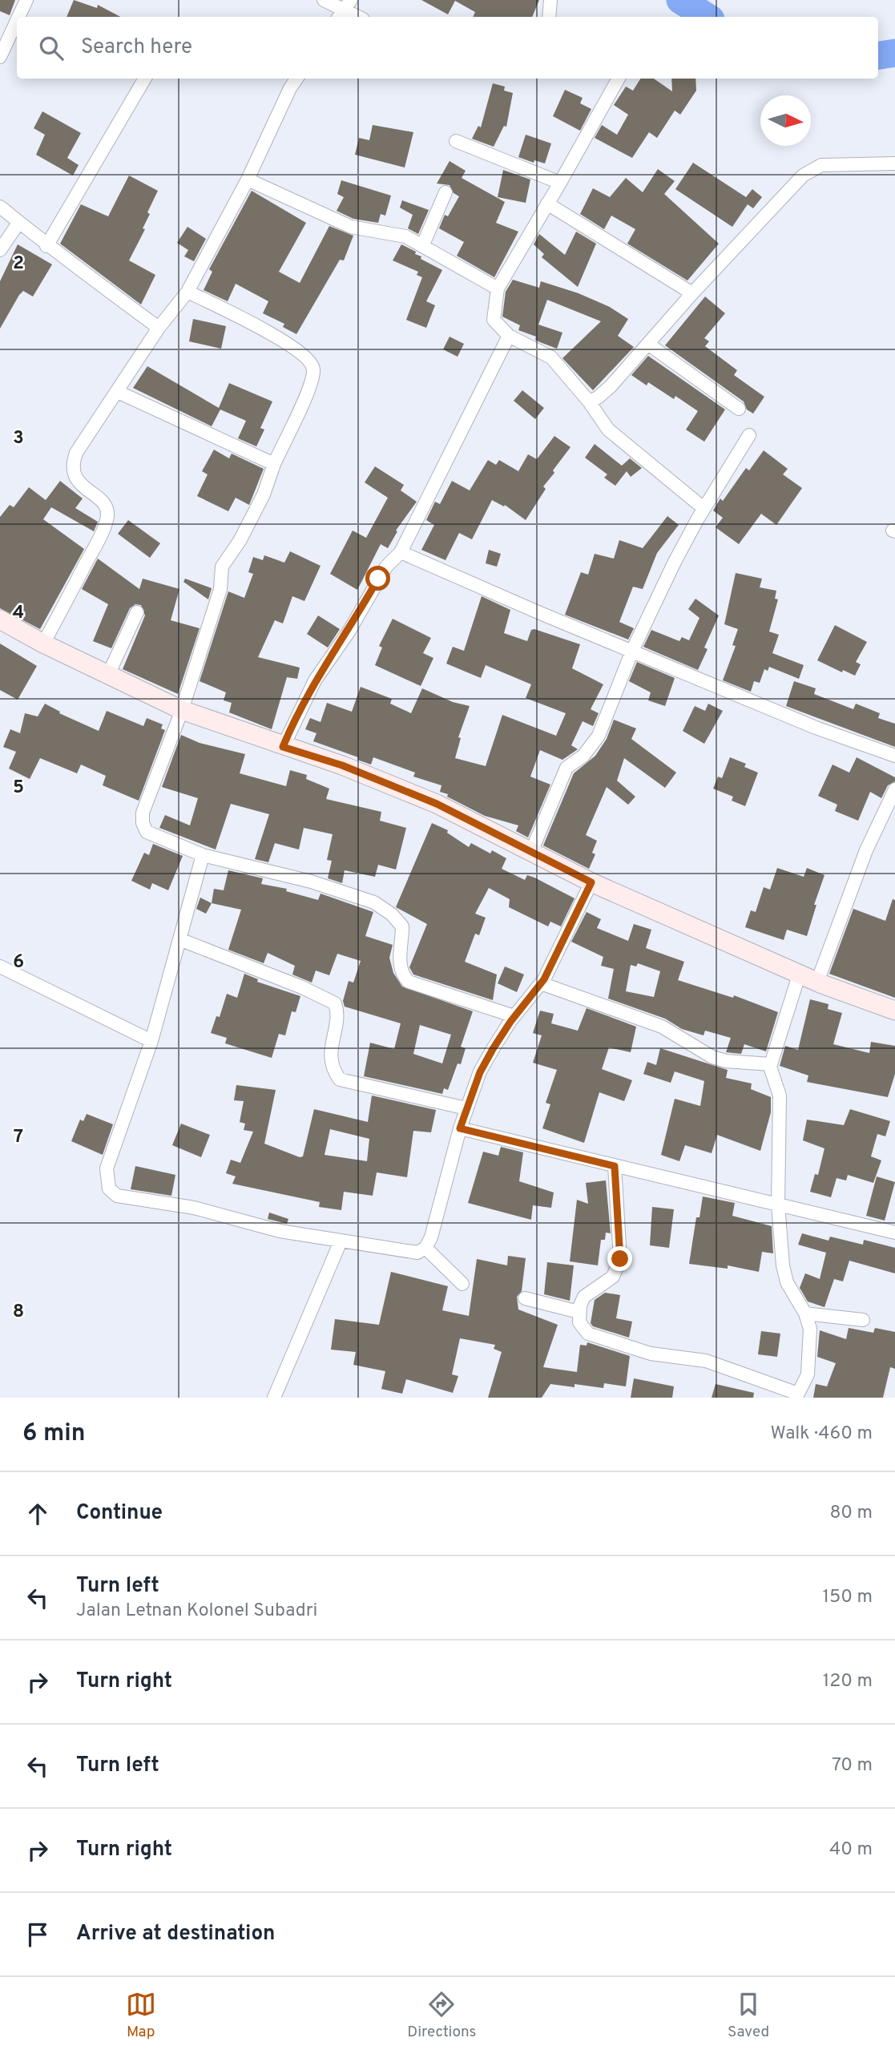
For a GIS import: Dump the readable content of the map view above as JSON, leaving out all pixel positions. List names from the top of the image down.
{
  "north": "right",
  "page": {
    "search": "Search here",
    "heading": ["6 min", "Walk · 460 m"],
    "list": [
      ["Continue", "80 m"],
      ["Turn left", "Jalan Letnan Kolonel Subadri", "150 m"],
      ["Turn right", "120 m"],
      ["Turn left", "70 m"],
      ["Turn right", "40 m"],
      "Arrive at destination"
    ],
    "nav": ["Map", "Directions", "Saved"]
  },
  "grid": {
    "rows": [
      "2",
      "3",
      "4",
      "5",
      "6",
      "7",
      "8"
    ]
  }
}
